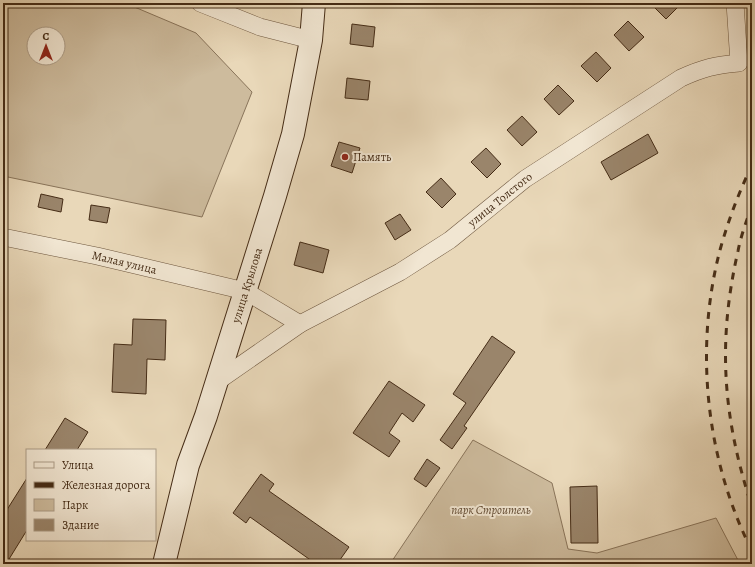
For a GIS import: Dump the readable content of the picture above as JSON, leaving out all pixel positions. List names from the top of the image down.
{
  "streets": {
    "main road": ["улица Крылова"],
    "street": ["улица Толстого", "Малая улица"]
  },
  "crossings": [
    ["улица Толстого", "Малая улица"],
    ["улица Толстого", "улица Крылова"],
    ["Малая улица", "улица Крылова"]
  ],
  "parks": ["парк Строитель"],
  "places": ["Память"],
  "legend": [
    "Улица",
    "Железная дорога",
    "Парк",
    "Здание"
  ],
  "north": "top"
}
